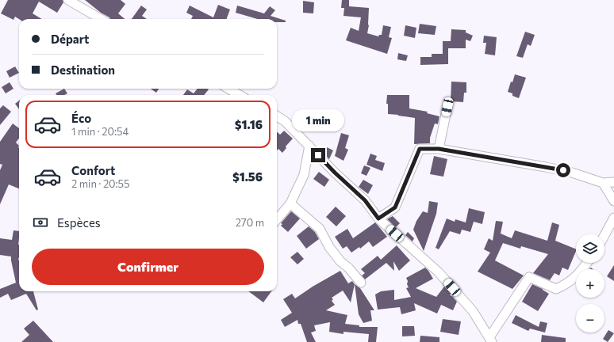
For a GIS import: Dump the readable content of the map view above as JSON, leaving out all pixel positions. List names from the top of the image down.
{
  "page": {
    "banner": ["Départ", "Destination"],
    "list": [
      {
        "name": "Éco",
        "note": "1 min · 20:54",
        "value": "$1.16"
      },
      {
        "name": "Confort",
        "note": "2 min · 20:55",
        "value": "$1.56"
      }
    ],
    "bubble": "1 min",
    "pay": ["Espèces", "270 m"],
    "map_buttons": ["+", "−"],
    "buttons": "Confirmer"
  }
}
